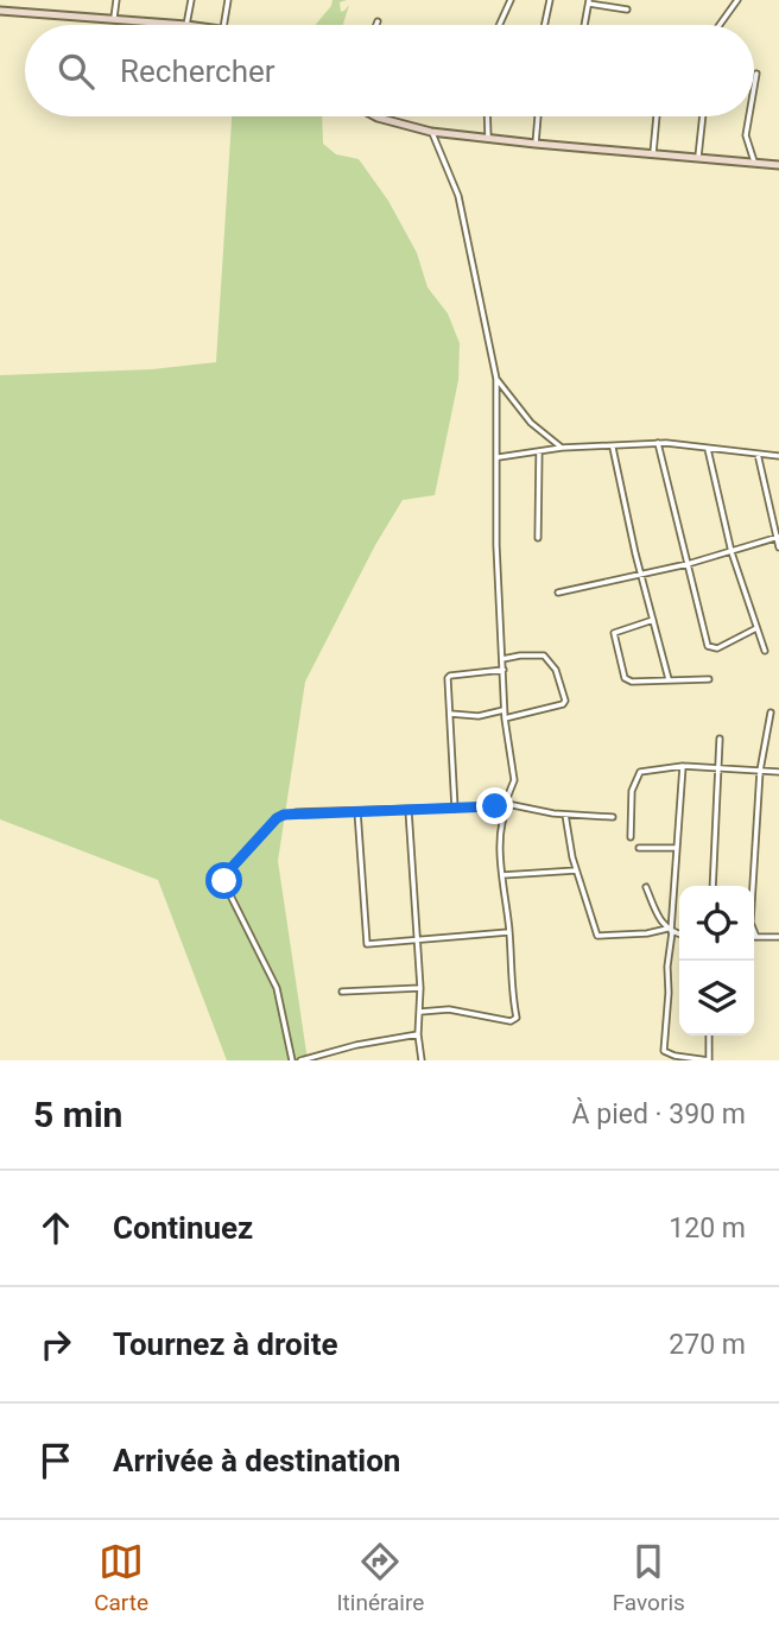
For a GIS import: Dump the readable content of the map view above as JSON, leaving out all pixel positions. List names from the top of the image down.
{
  "page": {
    "search": "Rechercher",
    "heading": ["5 min", "À pied · 390 m"],
    "list": [
      ["Continuez", "120 m"],
      ["Tournez à droite", "270 m"],
      "Arrivée à destination"
    ],
    "nav": ["Carte", "Itinéraire", "Favoris"]
  }
}
